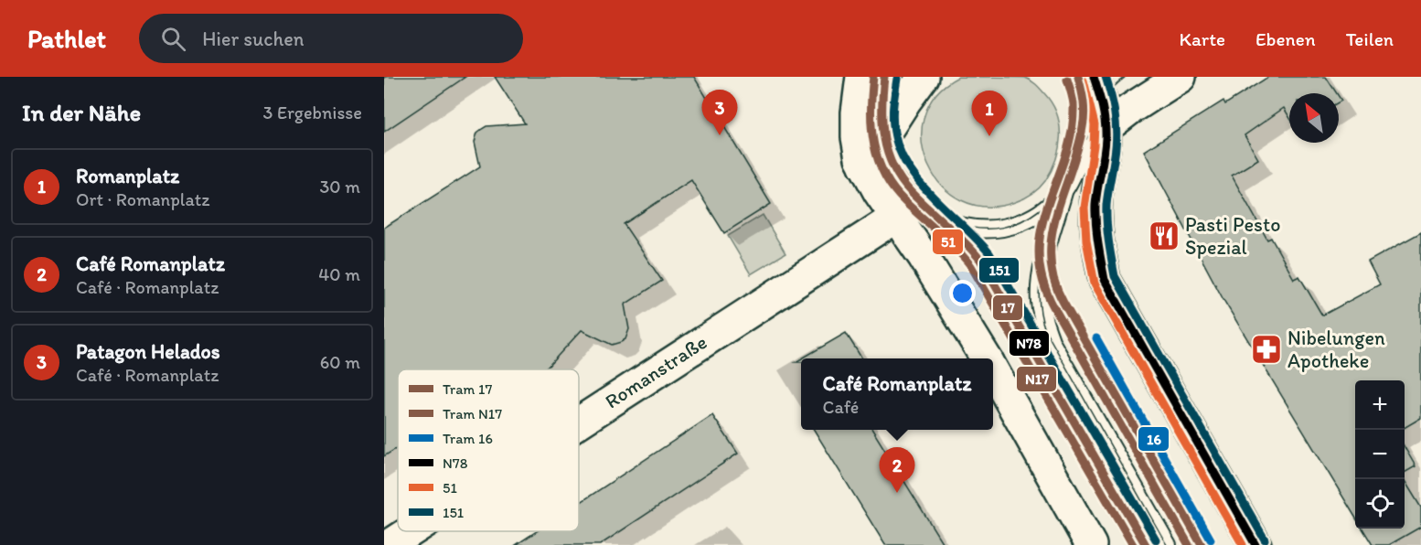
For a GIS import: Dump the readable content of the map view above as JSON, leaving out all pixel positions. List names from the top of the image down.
{
  "streets": {
    "main road": ["Romanstraße"]
  },
  "places": {
    "restaurant": ["Pasti Pesto Spezial"],
    "pharmacy": ["Nibelungen Apotheke"]
  },
  "lines": [
    "tram line 17",
    "tram line N17",
    "transit line N78",
    "transit line 51",
    "transit line 151",
    "tram line 16"
  ],
  "legend": [
    "Tram 17",
    "Tram N17",
    "Tram 16",
    "N78",
    "51",
    "151"
  ],
  "north": "top left",
  "page": {
    "header": "Pathlet",
    "search": "Hier suchen",
    "nav": ["Karte", "Ebenen", "Teilen"],
    "heading": ["In der Nähe", "3 Ergebnisse"],
    "pins": ["3", "1", "2"],
    "list": [
      {
        "mark": "1",
        "name": "Romanplatz",
        "note": "Ort · Romanplatz",
        "value": "30 m"
      },
      {
        "mark": "2",
        "name": "Café Romanplatz",
        "note": "Café · Romanplatz",
        "value": "40 m"
      },
      {
        "mark": "3",
        "name": "Patagon Helados",
        "note": "Café · Romanplatz",
        "value": "60 m"
      }
    ],
    "popup": ["Café Romanplatz", "Café"],
    "map_buttons": ["+", "−"]
  }
}
